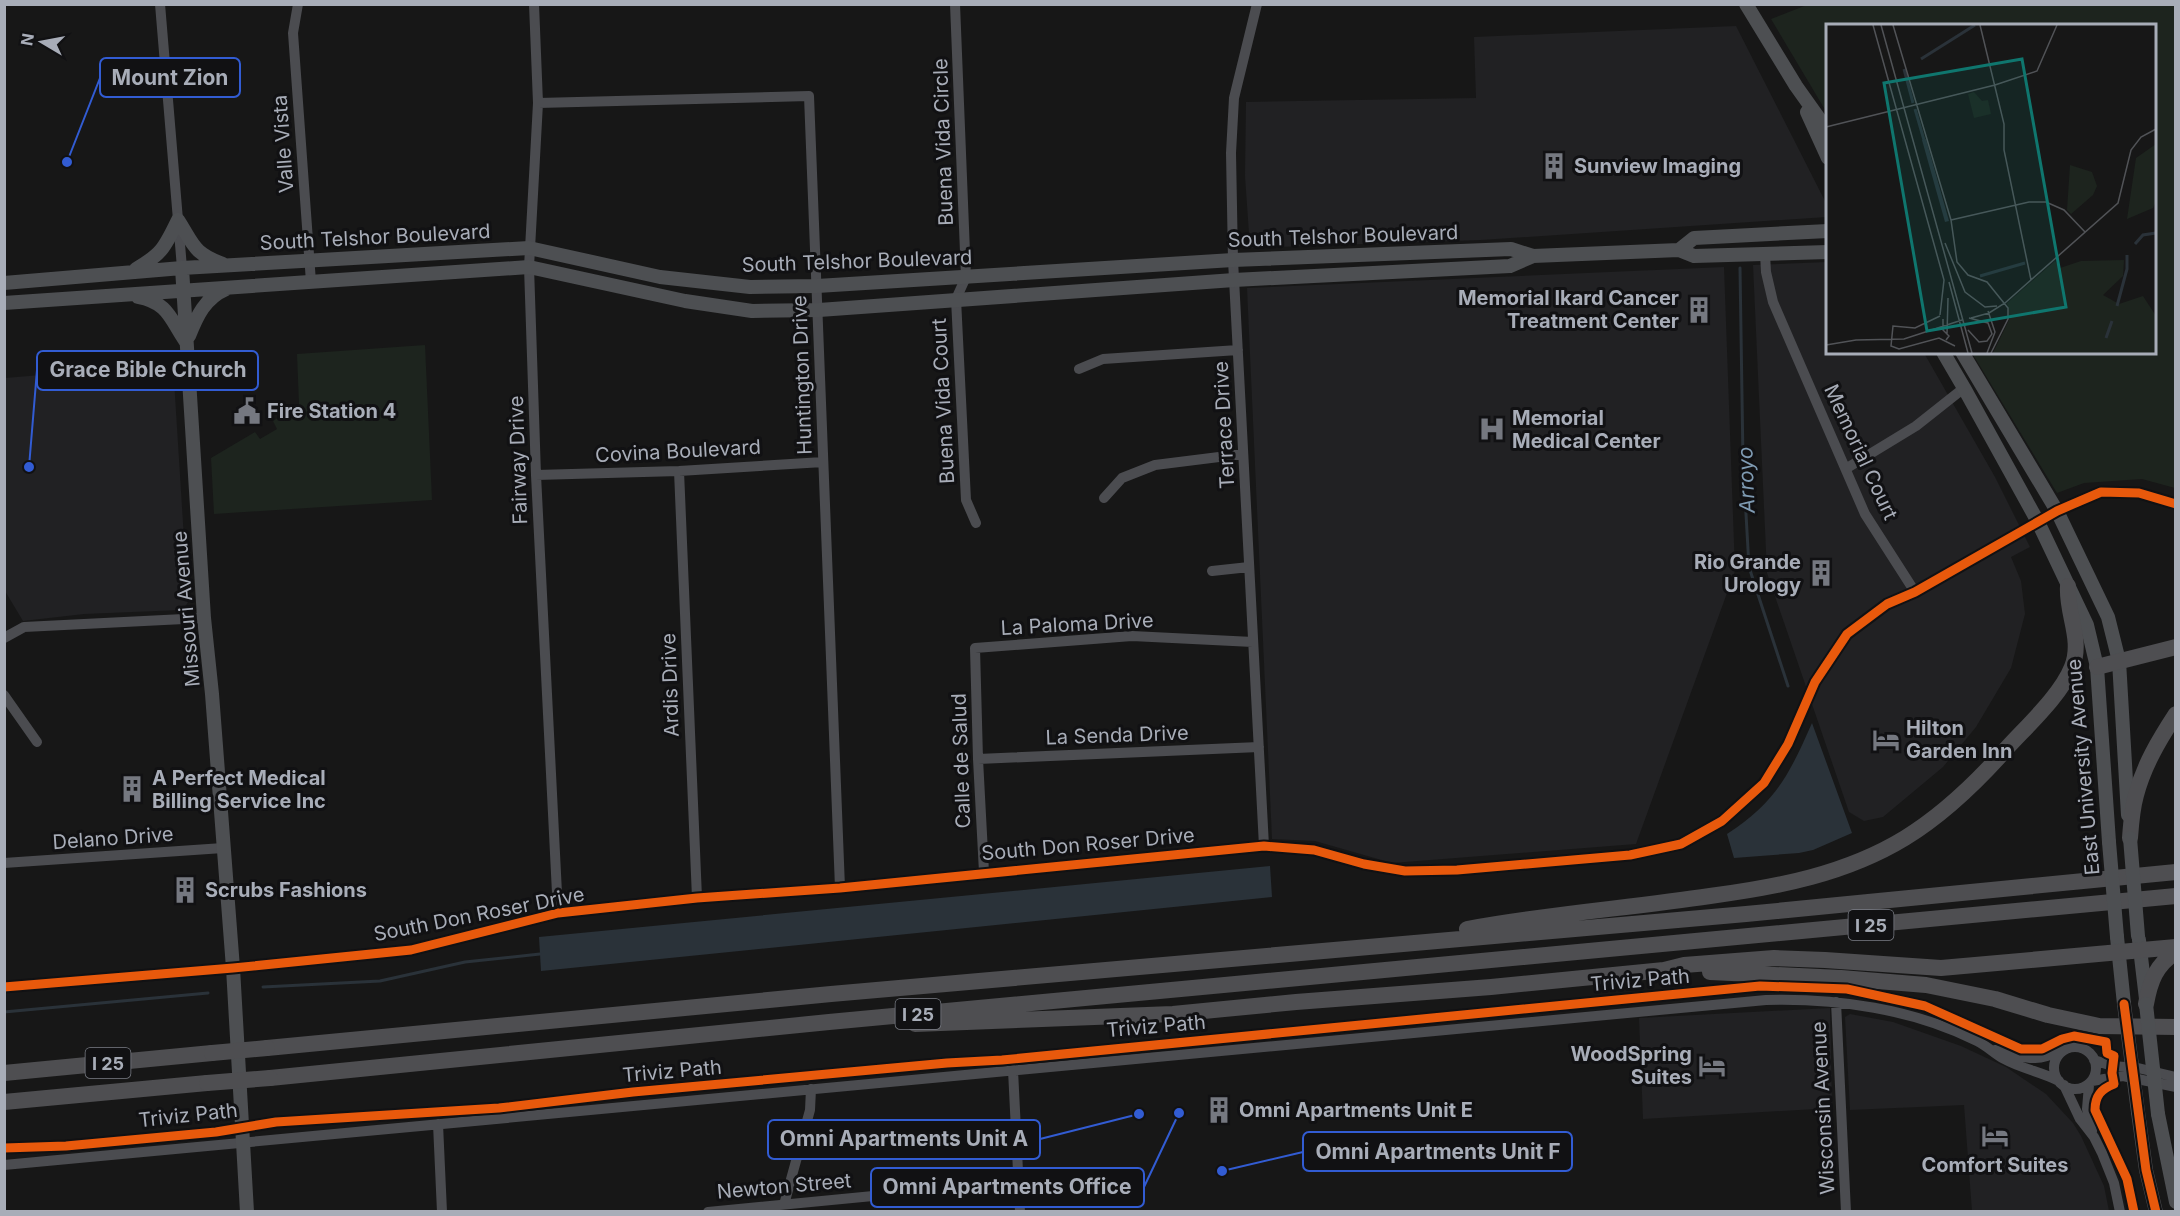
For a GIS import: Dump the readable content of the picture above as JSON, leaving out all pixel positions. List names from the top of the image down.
{
  "streets": {
    "highway": ["I 25"],
    "main road": ["South Telshor Boulevard", "Missouri Avenue", "East University Avenue"],
    "street": [
      "Buena Vida Circle",
      "Valle Vista",
      "Huntington Drive",
      "Buena Vida Court",
      "Terrace Drive",
      "Covina Boulevard",
      "Memorial Court",
      "Fairway Drive",
      "La Paloma Drive",
      "Ardis Drive",
      "La Senda Drive",
      "Calle de Salud",
      "Delano Drive",
      "South Don Roser Drive",
      "Wisconsin Avenue",
      "Newton Street"
    ],
    "cycle path": ["Triviz Path"]
  },
  "crossings": [
    ["Buena Vida Circle", "South Telshor Boulevard"],
    ["Buena Vida Circle", "Buena Vida Court"],
    ["Valle Vista", "South Telshor Boulevard"],
    ["South Telshor Boulevard", "Huntington Drive"],
    ["South Telshor Boulevard", "Buena Vida Court"],
    ["South Telshor Boulevard", "Terrace Drive"],
    ["South Telshor Boulevard", "Memorial Court"],
    ["South Telshor Boulevard", "Fairway Drive"],
    ["South Telshor Boulevard", "Missouri Avenue"],
    ["Huntington Drive", "Covina Boulevard"],
    ["Huntington Drive", "Fairway Drive"],
    ["Huntington Drive", "South Don Roser Drive"],
    ["Terrace Drive", "La Paloma Drive"],
    ["Terrace Drive", "La Senda Drive"],
    ["Terrace Drive", "South Don Roser Drive"],
    ["Covina Boulevard", "Fairway Drive"],
    ["Covina Boulevard", "Ardis Drive"],
    ["Memorial Court", "South Don Roser Drive"],
    ["Fairway Drive", "South Don Roser Drive"],
    ["Missouri Avenue", "Delano Drive"],
    ["Missouri Avenue", "South Don Roser Drive"],
    ["La Paloma Drive", "Calle de Salud"],
    ["Ardis Drive", "South Don Roser Drive"],
    ["La Senda Drive", "Calle de Salud"],
    ["Calle de Salud", "South Don Roser Drive"],
    ["East University Avenue", "South Don Roser Drive"]
  ],
  "water": ["Arroyo"],
  "places": {
    "other": [
      "Mount Zion",
      "Grace Bible Church",
      "Omni Apartments Office",
      "Omni Apartments Unit A",
      "Omni Apartments Unit F"
    ],
    "building": [
      "Sunview Imaging",
      "Memorial Ikard Cancer Treatment Center",
      "Rio Grande Urology",
      "A Perfect Medical Billing Service Inc",
      "Scrubs Fashions",
      "Omni Apartments Unit E"
    ],
    "public building": ["Fire Station 4"],
    "hospital": ["Memorial Medical Center"],
    "hotel": ["Hilton Garden Inn", "WoodSpring Suites", "Comfort Suites"]
  },
  "north": "left"
}
